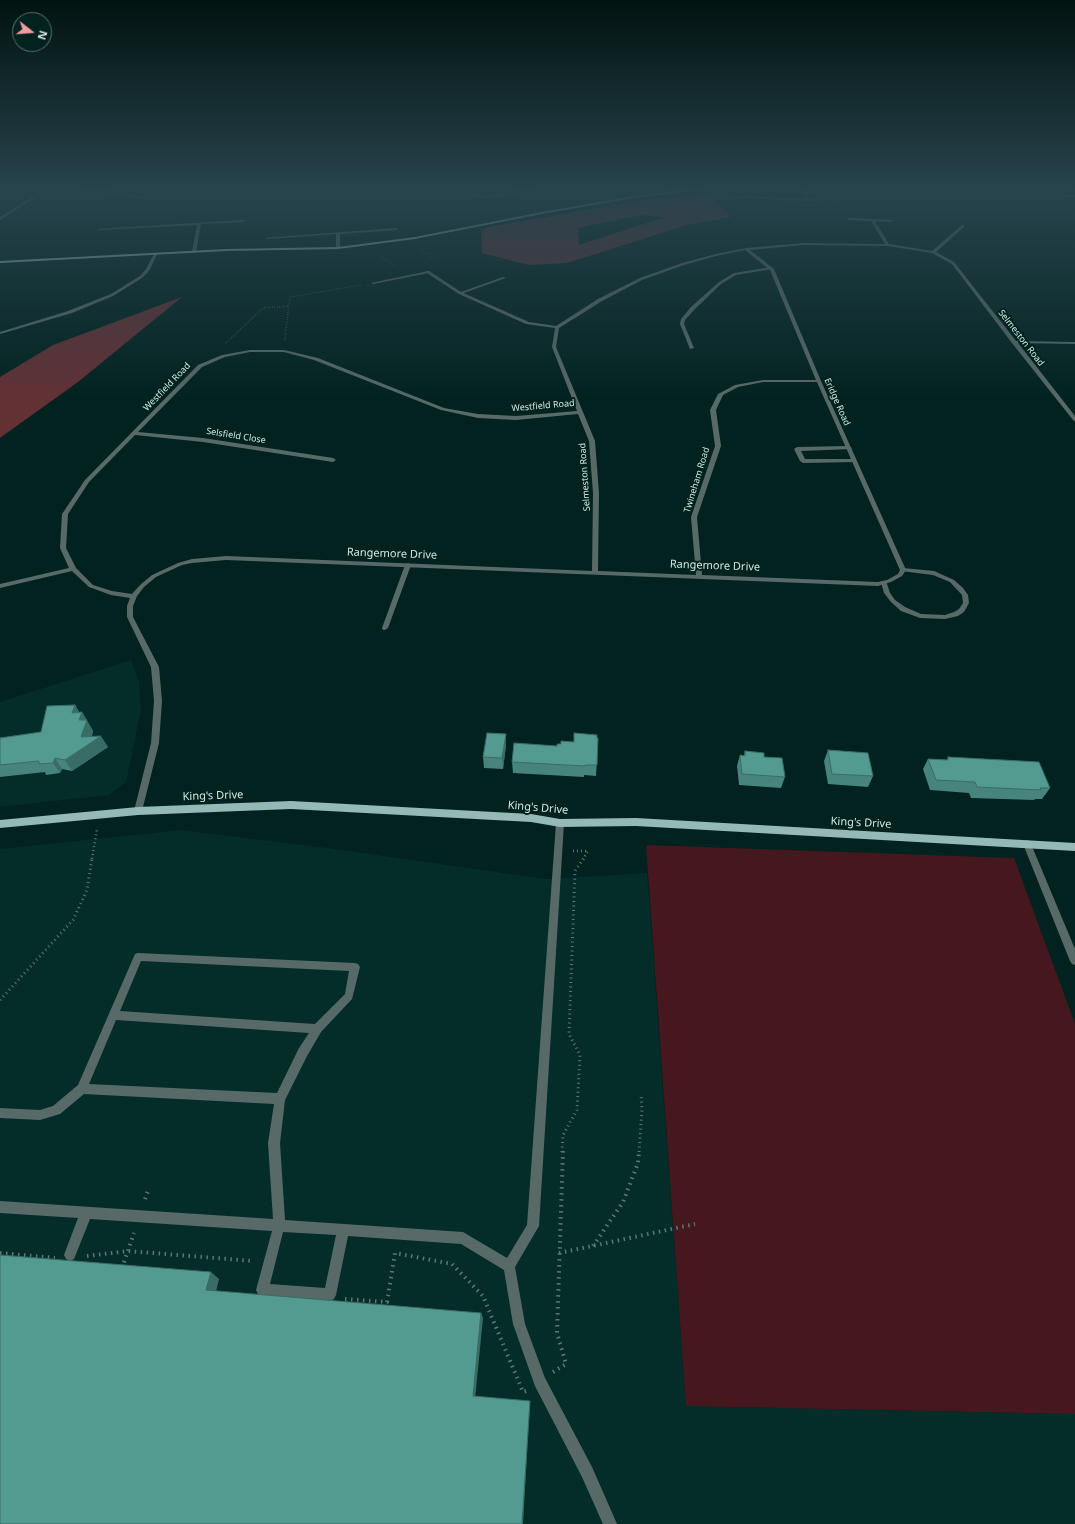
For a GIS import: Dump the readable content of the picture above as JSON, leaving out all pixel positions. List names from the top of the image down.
{
  "streets": {
    "main road": ["King's Drive"],
    "street": [
      "Selmeston Road",
      "Westfield Road",
      "Eridge Road",
      "Selsfield Close",
      "Twineham Road",
      "Rangemore Drive"
    ]
  },
  "crossings": [
    ["Selmeston Road", "Westfield Road"],
    ["Selmeston Road", "Rangemore Drive"],
    ["Westfield Road", "Selsfield Close"],
    ["Westfield Road", "Rangemore Drive"],
    ["Eridge Road", "Twineham Road"],
    ["Eridge Road", "Rangemore Drive"],
    ["Twineham Road", "Rangemore Drive"]
  ],
  "north": "right"
}
